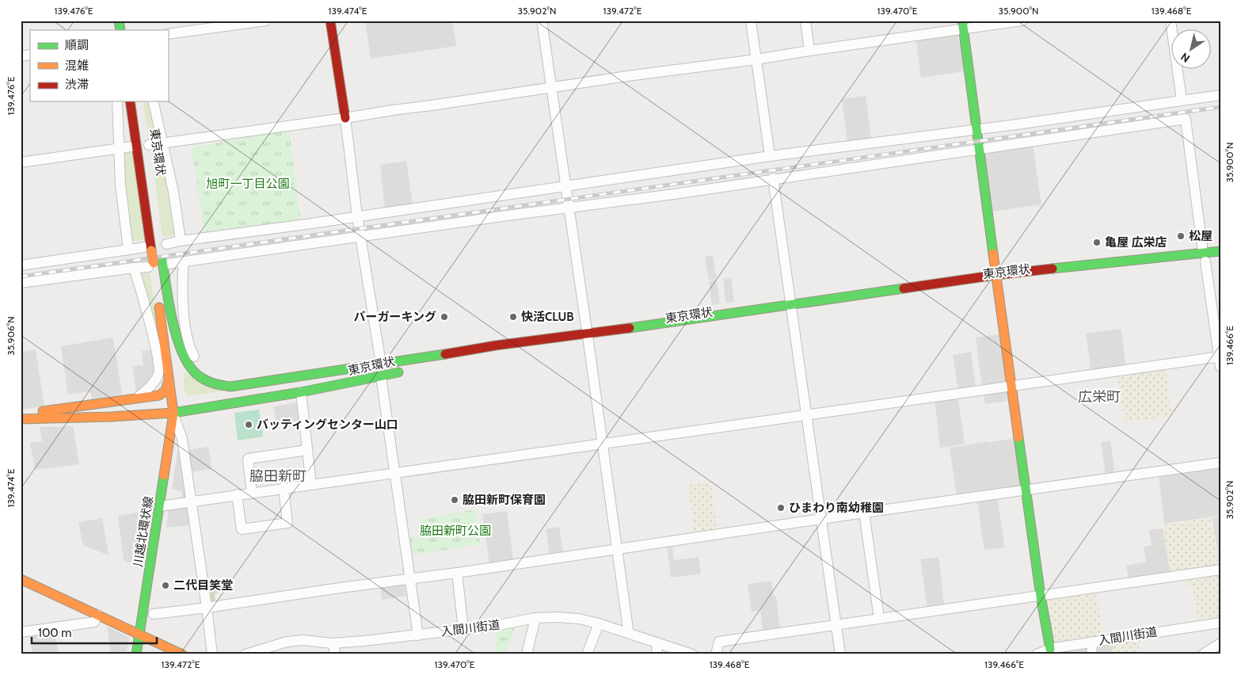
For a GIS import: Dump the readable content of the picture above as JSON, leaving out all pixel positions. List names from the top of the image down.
{
  "streets": {
    "main road": ["東京環状", "川越北環状線"],
    "street": ["入間川街道"]
  },
  "crossings": [
    ["東京環状", "川越北環状線"]
  ],
  "districts": ["広栄町", "脇田新町"],
  "parks": ["旭町一丁目公園", "脇田新町公園"],
  "places": [
    "松屋",
    "亀屋 広栄店",
    "バーガーキング",
    "快活CLUB",
    "バッティングセンター山口",
    "脇田新町保育園",
    "ひまわり南幼稚園",
    "二代目笑堂"
  ],
  "legend": ["順調", "混雑", "渋滞"],
  "scale_bar": "100 m",
  "north": "bottom left",
  "coordinates": [
    "139.476°E",
    "139.474°E",
    "35.902°N",
    "139.472°E",
    "139.470°E",
    "35.900°N",
    "139.468°E",
    "35.906°N",
    "139.466°E"
  ]
}
